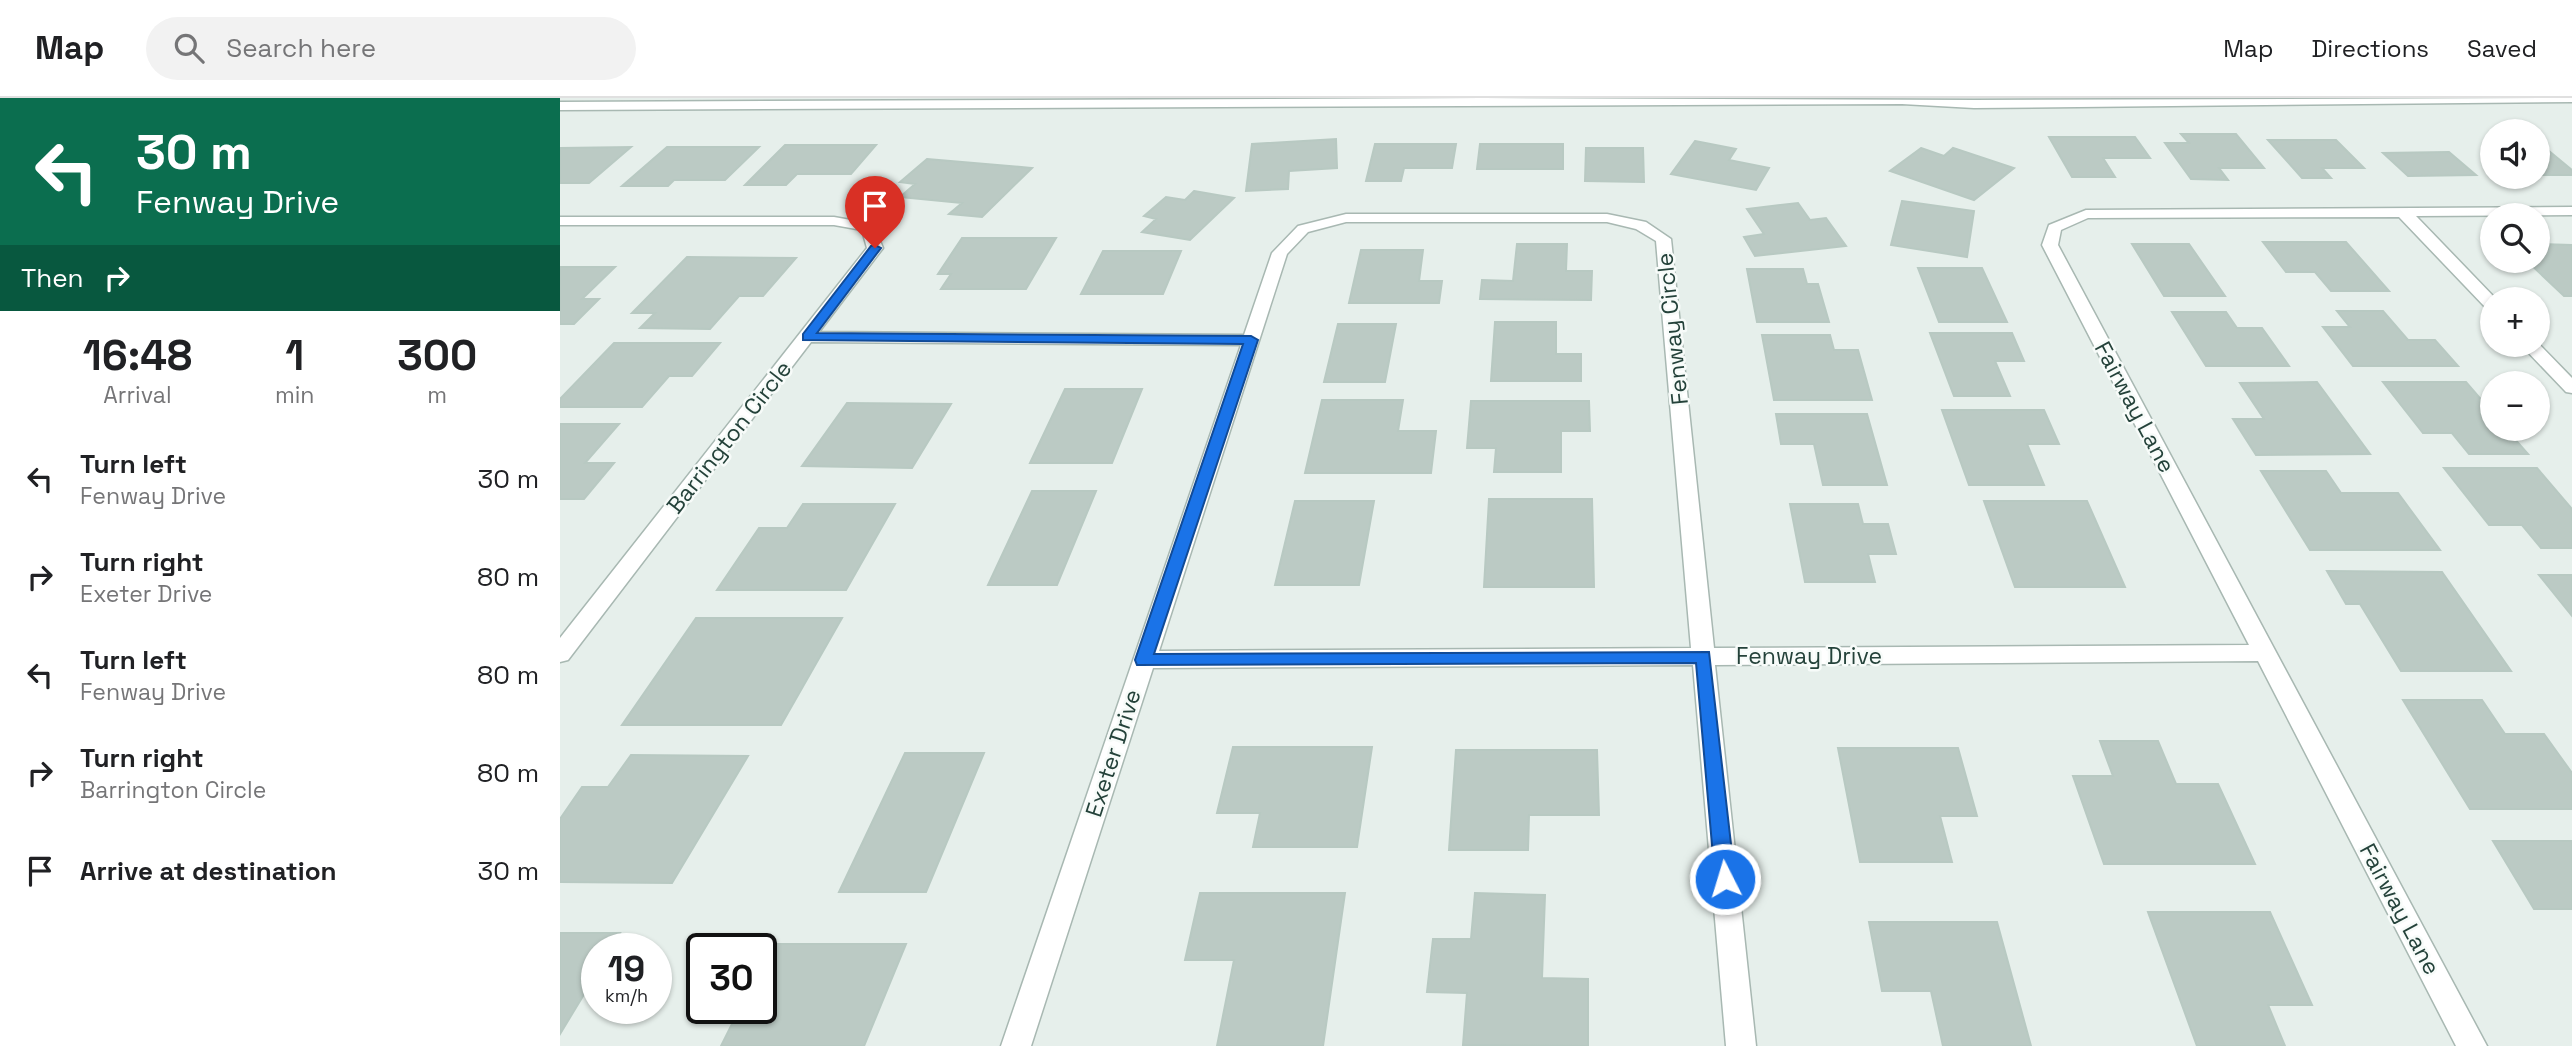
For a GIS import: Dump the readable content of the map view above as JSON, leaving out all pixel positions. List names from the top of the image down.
{
  "streets": {
    "street": [
      "Fenway Circle",
      "Fairway Lane",
      "Barrington Circle",
      "Fenway Drive",
      "Exeter Drive"
    ]
  },
  "crossings": [
    ["Fenway Circle", "Fenway Drive"],
    ["Fenway Circle", "Exeter Drive"],
    ["Fairway Lane", "Fenway Drive"],
    ["Fenway Drive", "Exeter Drive"]
  ],
  "page": {
    "header": "Map",
    "search": "Search here",
    "nav": ["Map", "Directions", "Saved"],
    "turn": ["30 m", "Fenway Drive"],
    "map_buttons": ["+", "−"],
    "then": "Then",
    "eta": [
      "16:48",
      "Arrival",
      "1",
      "min",
      "300",
      "m"
    ],
    "list": [
      {
        "name": "Turn left",
        "note": "Fenway Drive",
        "value": "30 m"
      },
      {
        "name": "Turn right",
        "note": "Exeter Drive",
        "value": "80 m"
      },
      {
        "name": "Turn left",
        "note": "Fenway Drive",
        "value": "80 m"
      },
      {
        "name": "Turn right",
        "note": "Barrington Circle",
        "value": "80 m"
      },
      {
        "name": "Arrive at destination",
        "value": "30 m"
      }
    ],
    "speed": "19 km/h",
    "limit": "30"
  }
}
